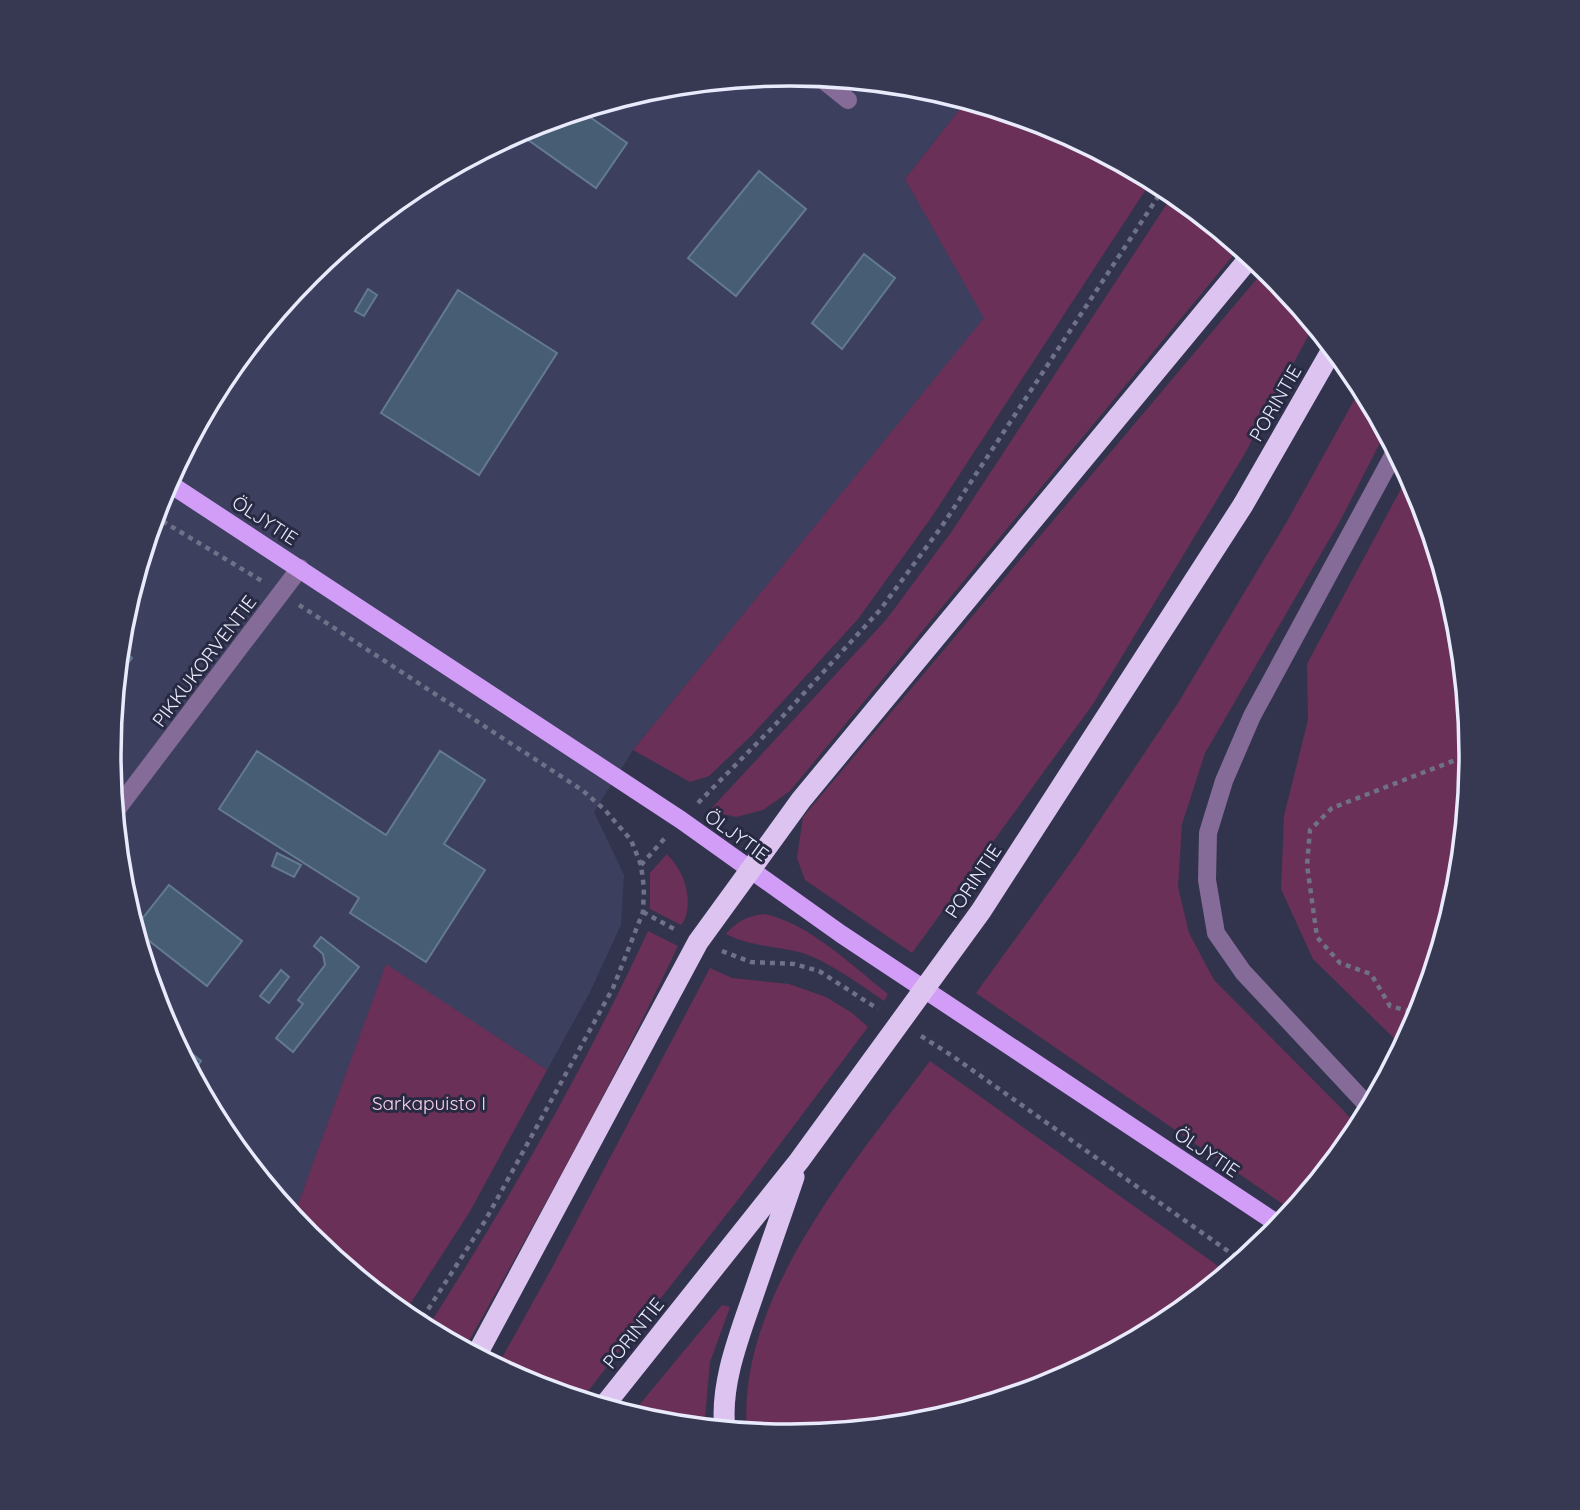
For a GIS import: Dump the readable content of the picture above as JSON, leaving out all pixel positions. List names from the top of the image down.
{
  "streets": {
    "highway": ["PORINTIE"],
    "main road": ["ÖLJYTIE"],
    "street": ["PIKKUKORVENTIE"]
  },
  "crossings": [
    ["ÖLJYTIE", "PIKKUKORVENTIE"]
  ],
  "parks": ["Sarkapuisto I"]
}
